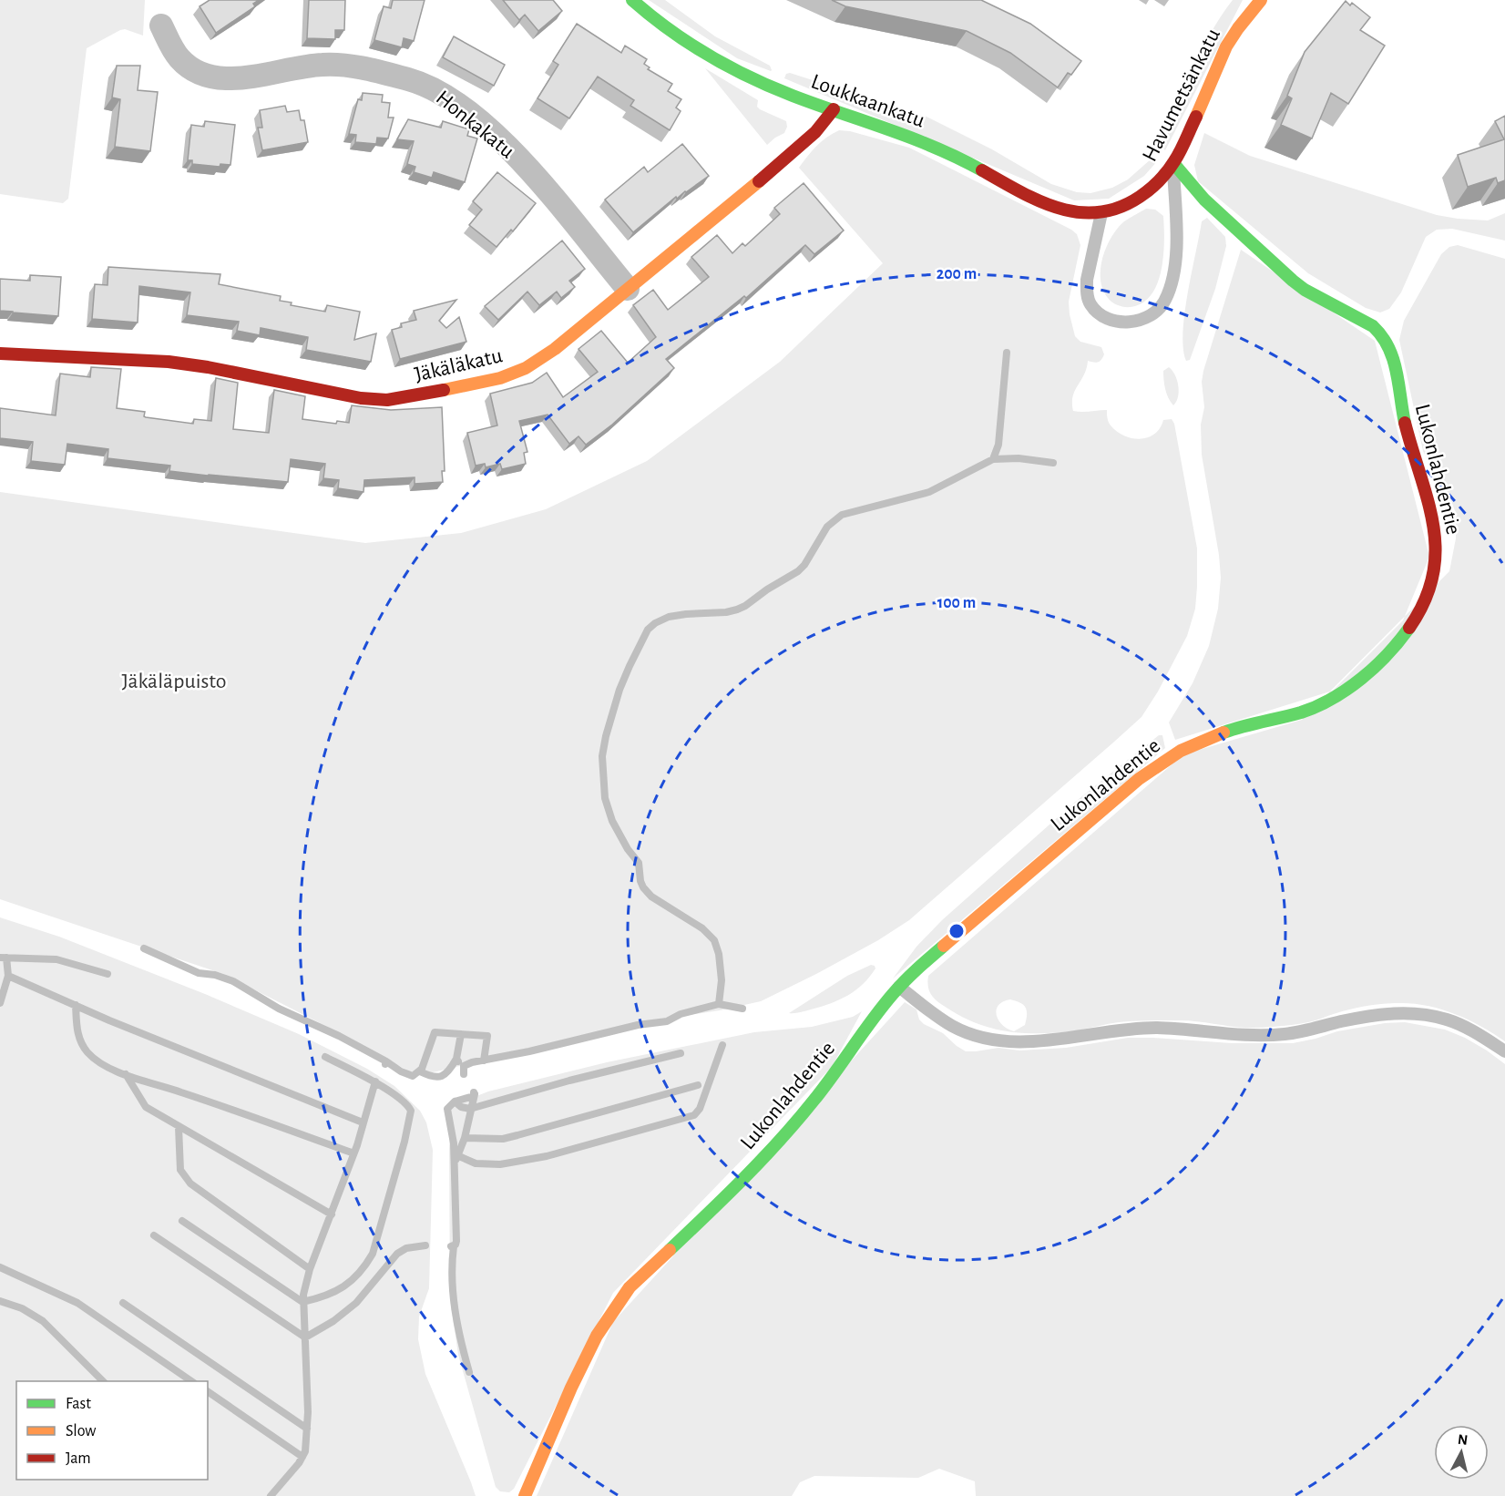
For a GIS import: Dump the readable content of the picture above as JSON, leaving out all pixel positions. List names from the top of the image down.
{
  "streets": {
    "street": [
      "Havumetsänkatu",
      "Loukkaankatu",
      "Honkakatu",
      "Jäkäläkatu",
      "Lukonlahdentie"
    ]
  },
  "crossings": [
    ["Havumetsänkatu", "Loukkaankatu"],
    ["Havumetsänkatu", "Lukonlahdentie"],
    ["Loukkaankatu", "Jäkäläkatu"],
    ["Honkakatu", "Jäkäläkatu"]
  ],
  "parks": ["Jäkäläpuisto"],
  "legend": ["Fast", "Slow", "Jam"],
  "north": "top",
  "rings": ["200 m", "100 m"]
}
